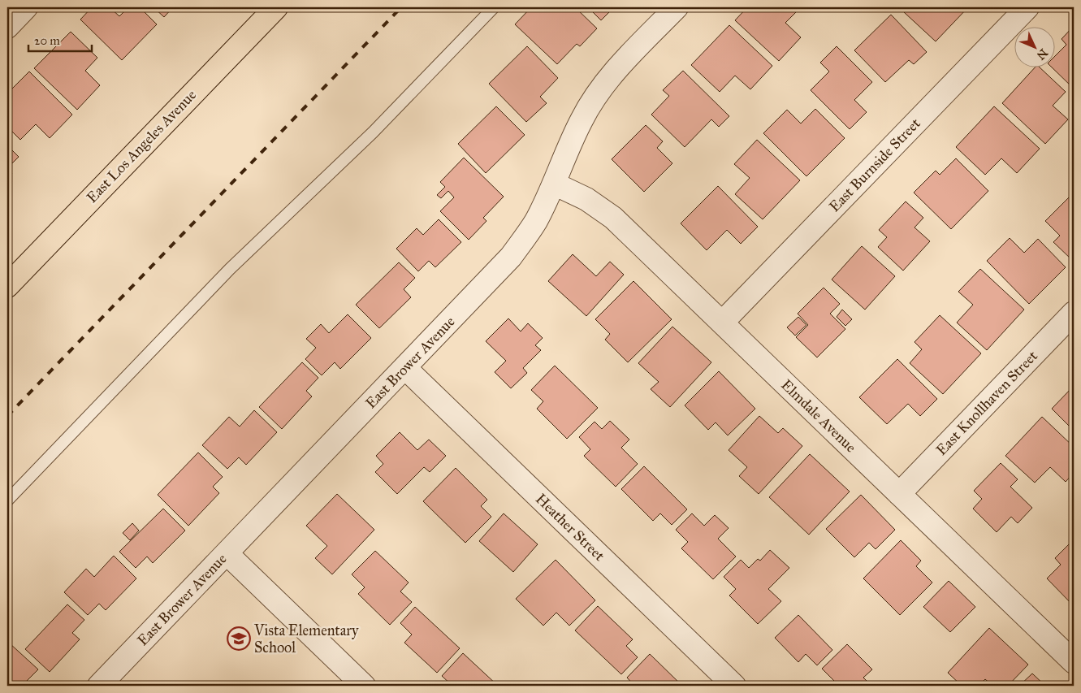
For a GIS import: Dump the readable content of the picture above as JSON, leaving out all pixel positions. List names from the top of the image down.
{
  "streets": {
    "main road": ["East Los Angeles Avenue"],
    "street": [
      "East Burnside Street",
      "East Brower Avenue",
      "East Knollhaven Street",
      "Elmdale Avenue",
      "Heather Street"
    ]
  },
  "crossings": [
    ["East Burnside Street", "Elmdale Avenue"],
    ["East Brower Avenue", "Elmdale Avenue"],
    ["East Brower Avenue", "Heather Street"],
    ["East Knollhaven Street", "Elmdale Avenue"]
  ],
  "places": {
    "school or university": ["Vista Elementary School"]
  },
  "scale_bar": "20 m",
  "north": "bottom right"
}
